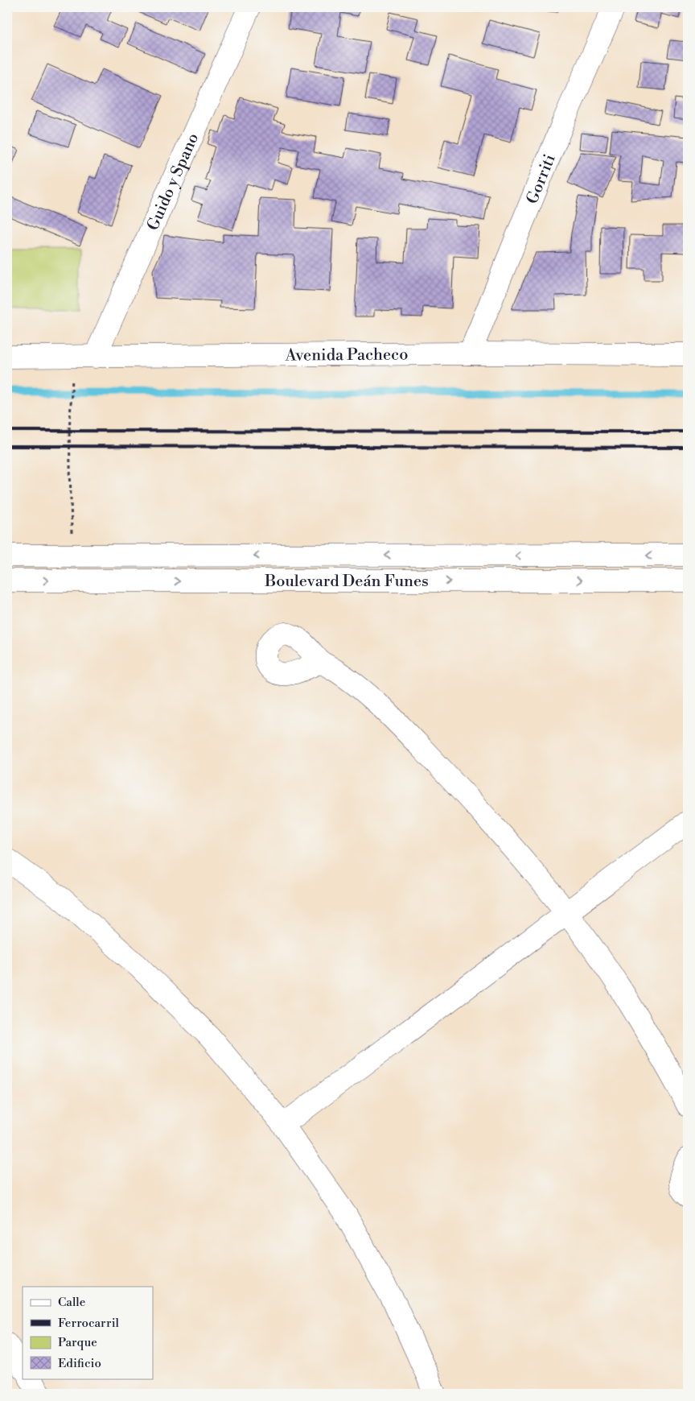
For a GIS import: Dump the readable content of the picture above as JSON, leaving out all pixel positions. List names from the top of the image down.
{
  "streets": {
    "street": [
      "Gorriti",
      "Guido y Spano",
      "Avenida Pacheco",
      "Boulevard Deán Funes"
    ]
  },
  "crossings": [
    ["Gorriti", "Avenida Pacheco"],
    ["Guido y Spano", "Avenida Pacheco"]
  ],
  "legend": [
    "Calle",
    "Ferrocarril",
    "Parque",
    "Edificio"
  ]
}
